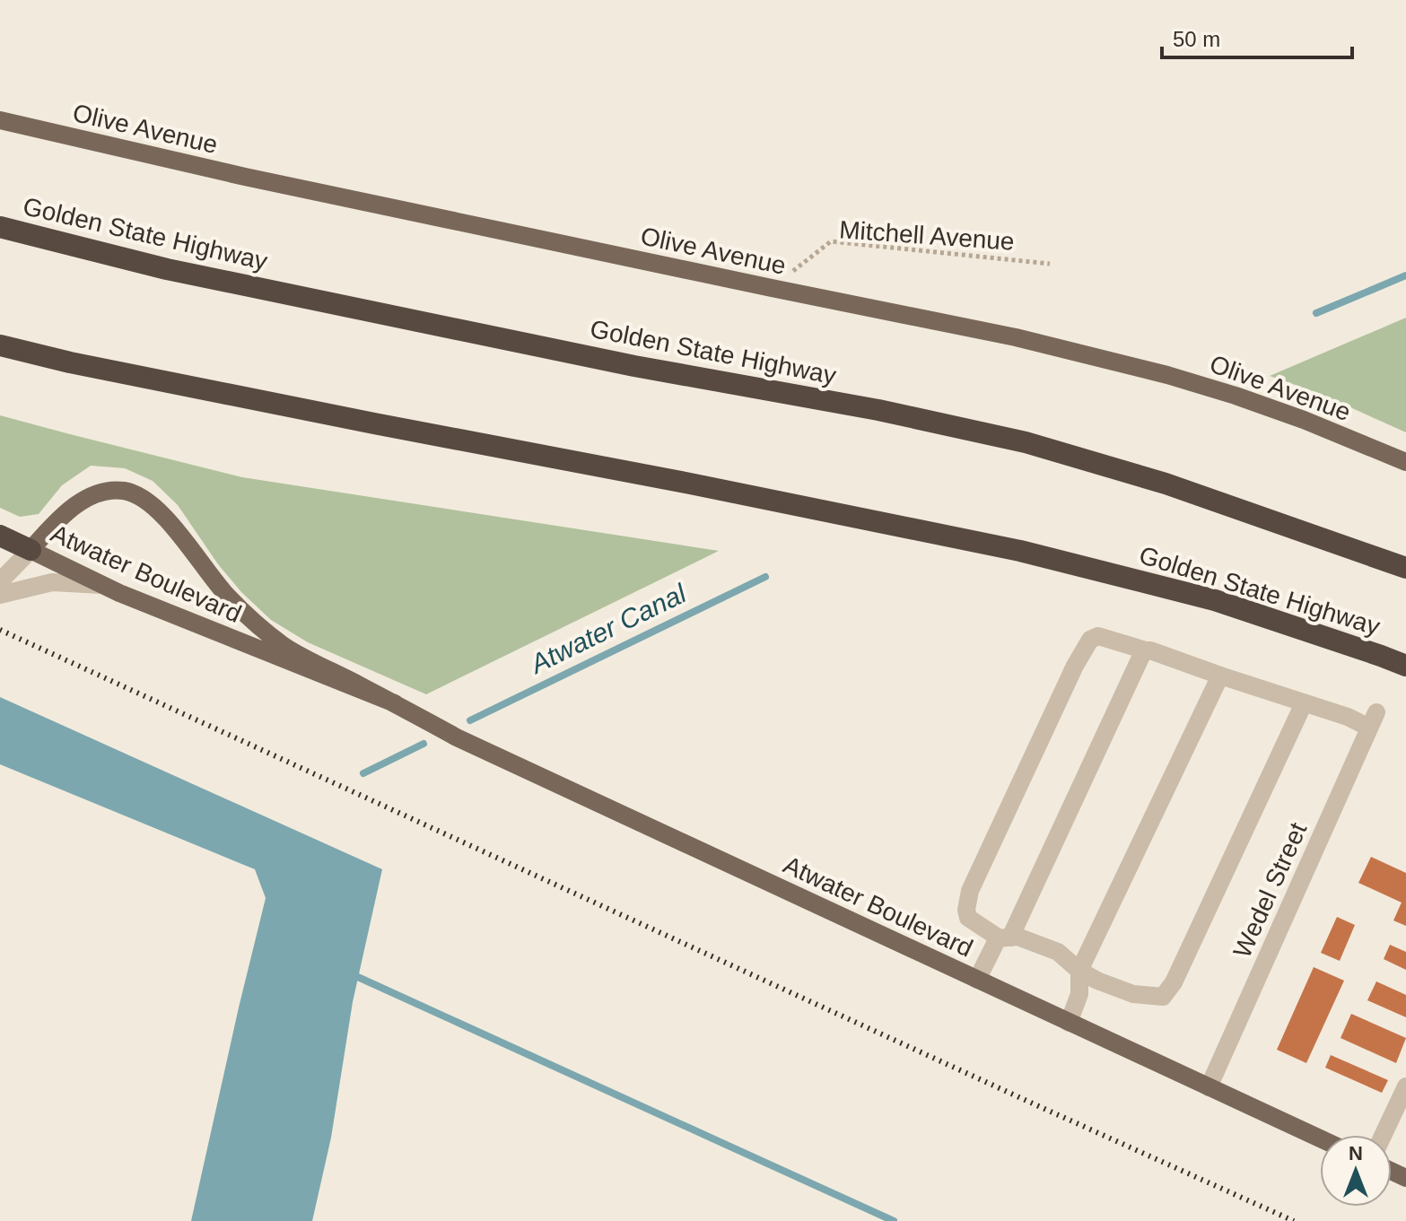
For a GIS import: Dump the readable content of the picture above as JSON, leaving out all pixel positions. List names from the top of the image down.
{
  "streets": {
    "highway": ["Golden State Highway"],
    "main road": ["Olive Avenue", "Atwater Boulevard"],
    "street": ["Wedel Street"],
    "path": ["Mitchell Avenue"]
  },
  "crossings": [
    ["Olive Avenue", "Mitchell Avenue"],
    ["Atwater Boulevard", "Wedel Street"]
  ],
  "water": ["Atwater Canal"],
  "scale_bar": "50 m",
  "north": "top"
}
